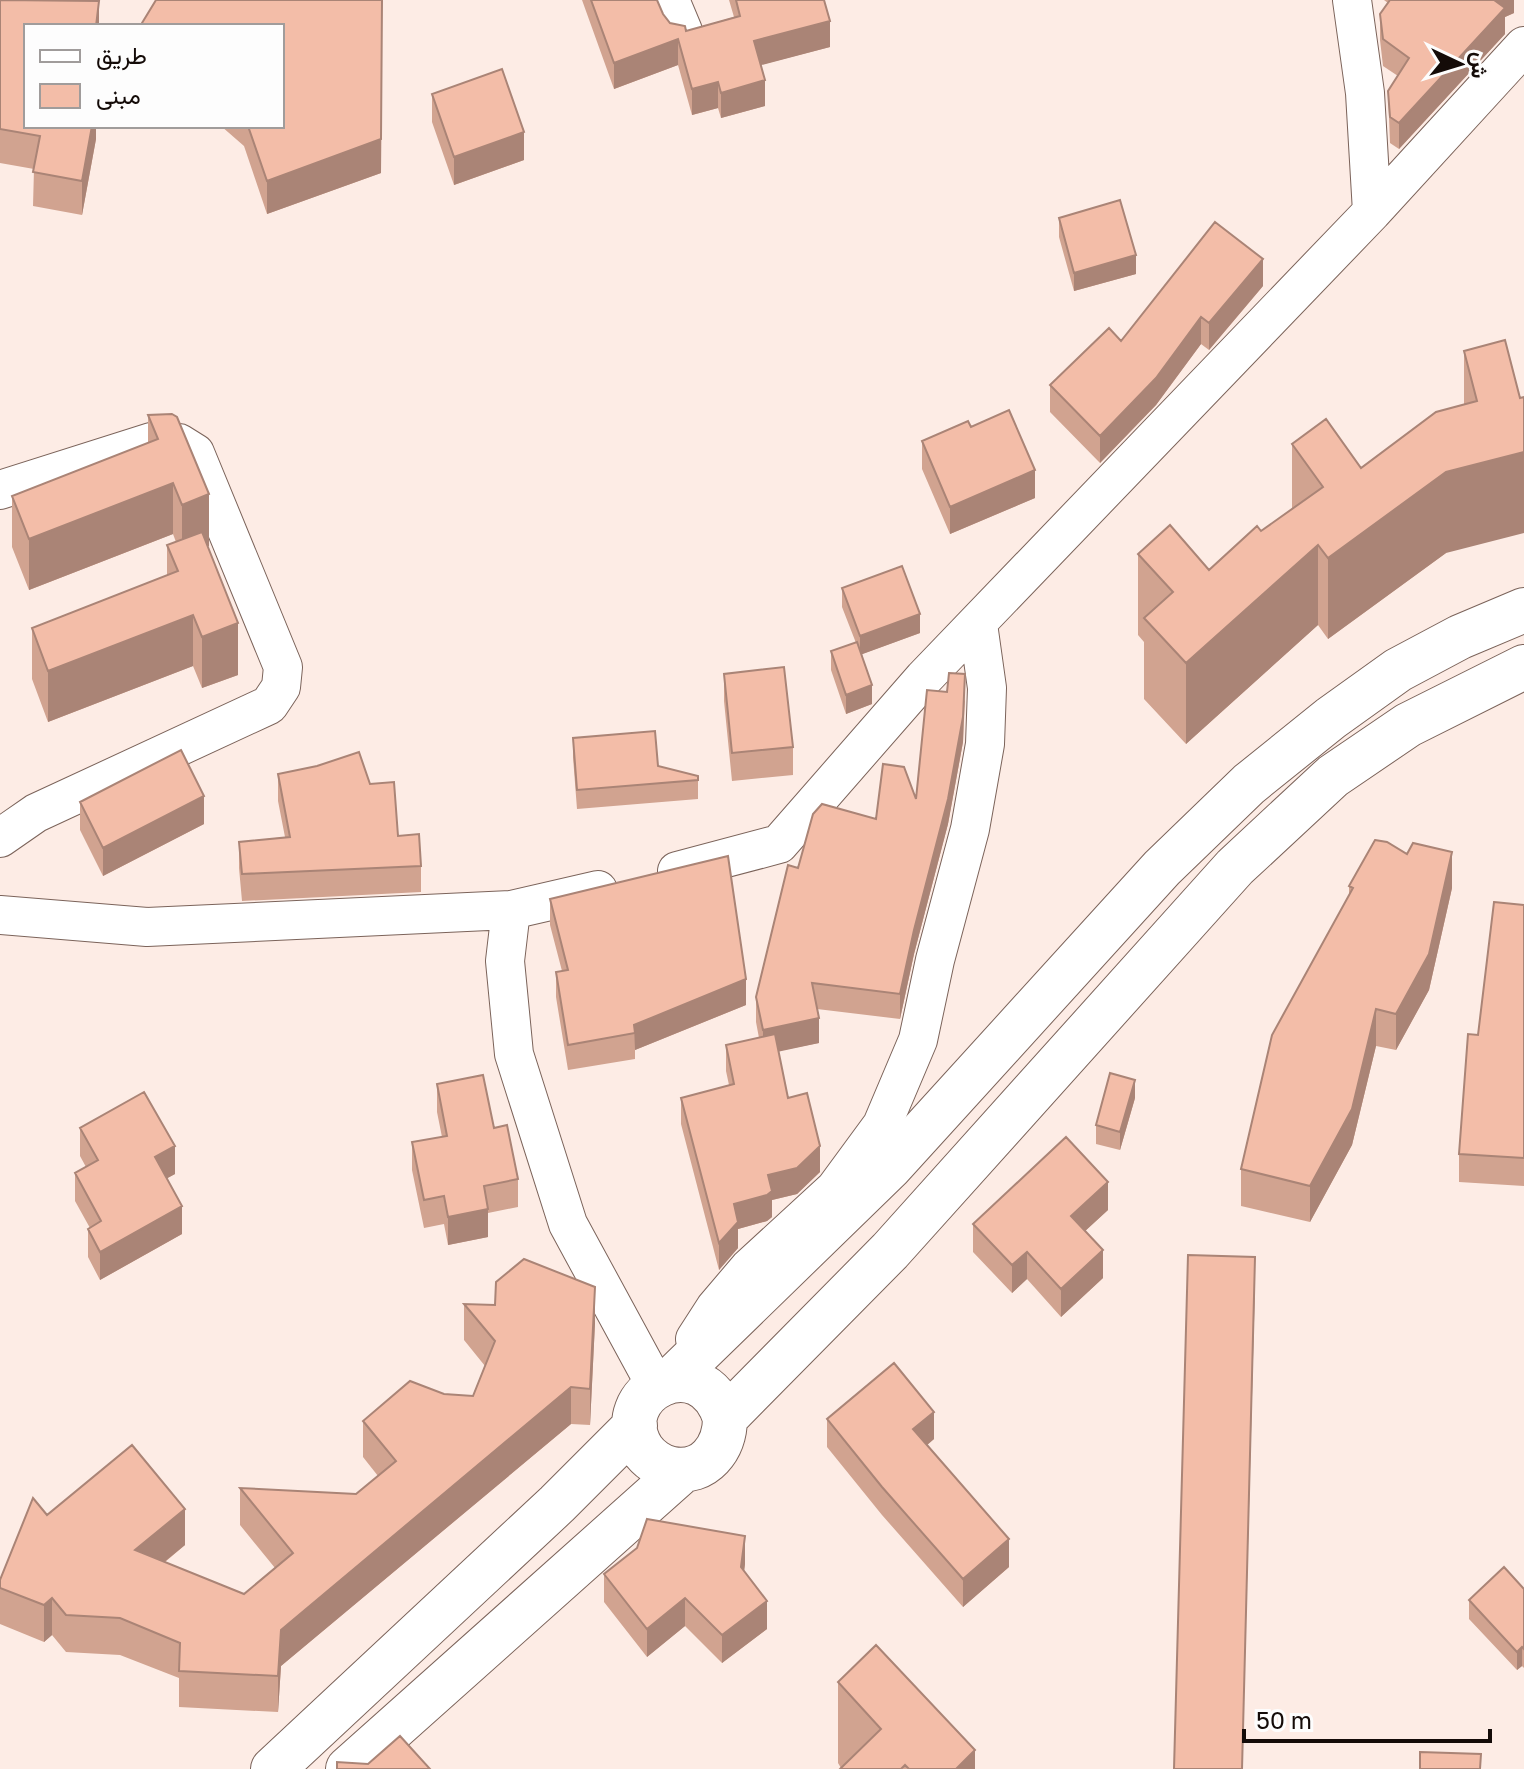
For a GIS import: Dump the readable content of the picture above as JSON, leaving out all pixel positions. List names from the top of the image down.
{
  "legend": ["طريق", "مبنى"],
  "scale_bar": "50 m",
  "north": "right"
}
